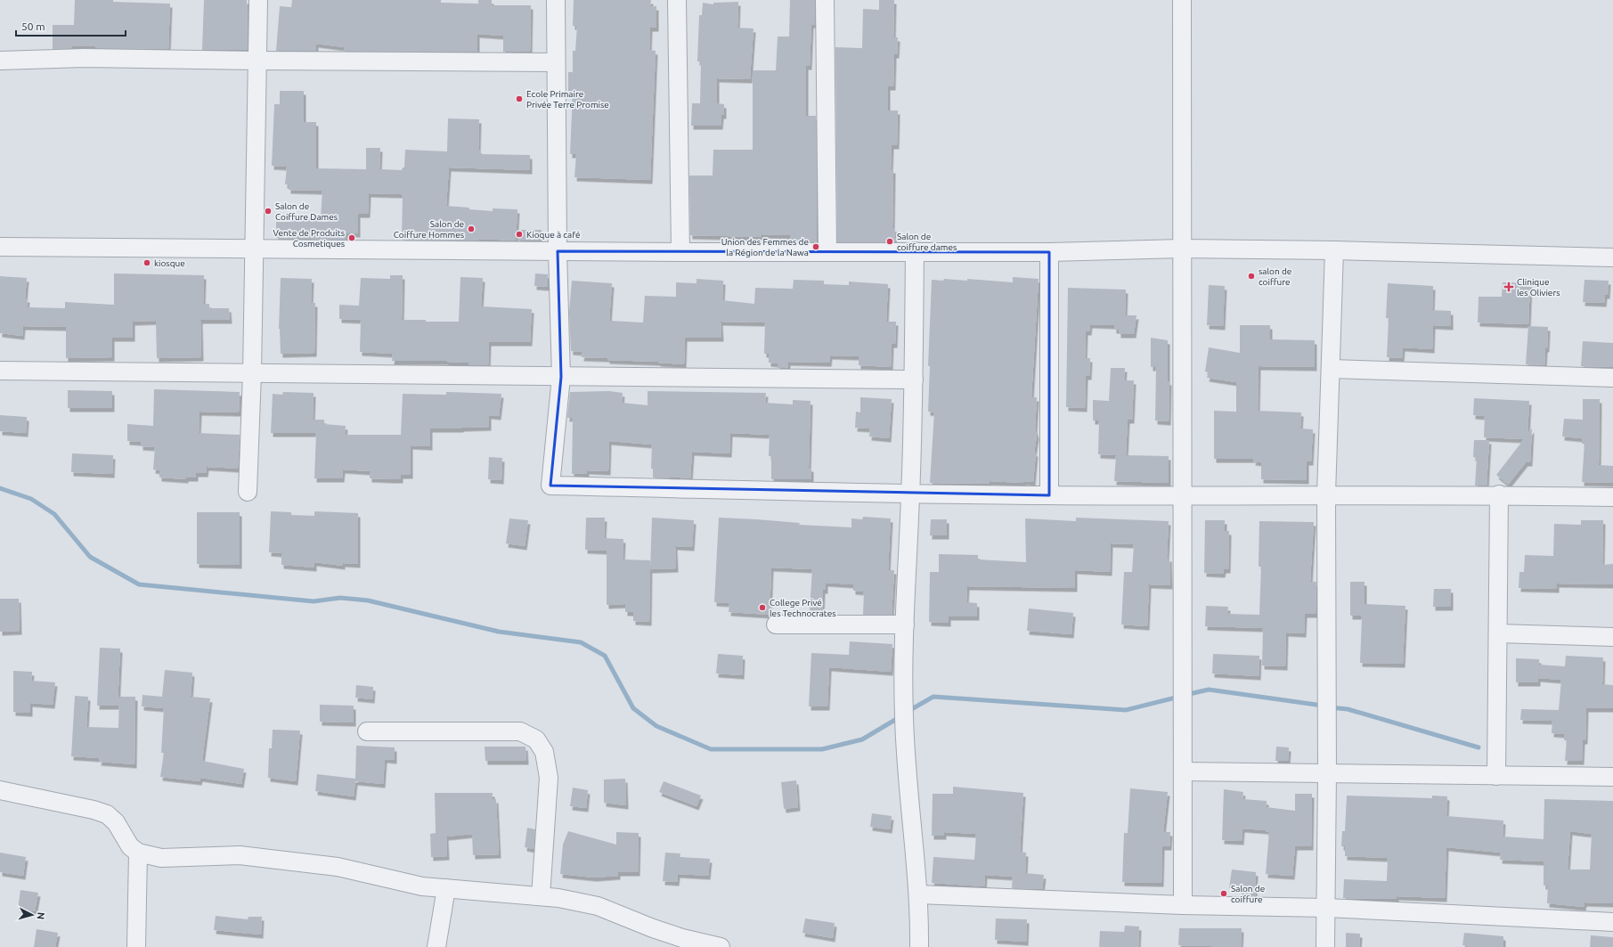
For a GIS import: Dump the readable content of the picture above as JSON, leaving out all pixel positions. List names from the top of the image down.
{
  "places": {
    "other": [
      "Ecole Primaire Privée Terre Promise",
      "Salon de Coiffure Dames",
      "Salon de Coiffure Hommes",
      "Kioque à café",
      "Vente de Produits Cosmetiques",
      "Salon de coiffure dames",
      "Union des Femmes de la Région de la Nawa",
      "kiosque",
      "salon de coiffure",
      "College Privé les Technocrates",
      "Salon de coiffure"
    ],
    "health": ["Clinique les Oliviers"]
  },
  "scale_bar": "50 m",
  "north": "right"
}
